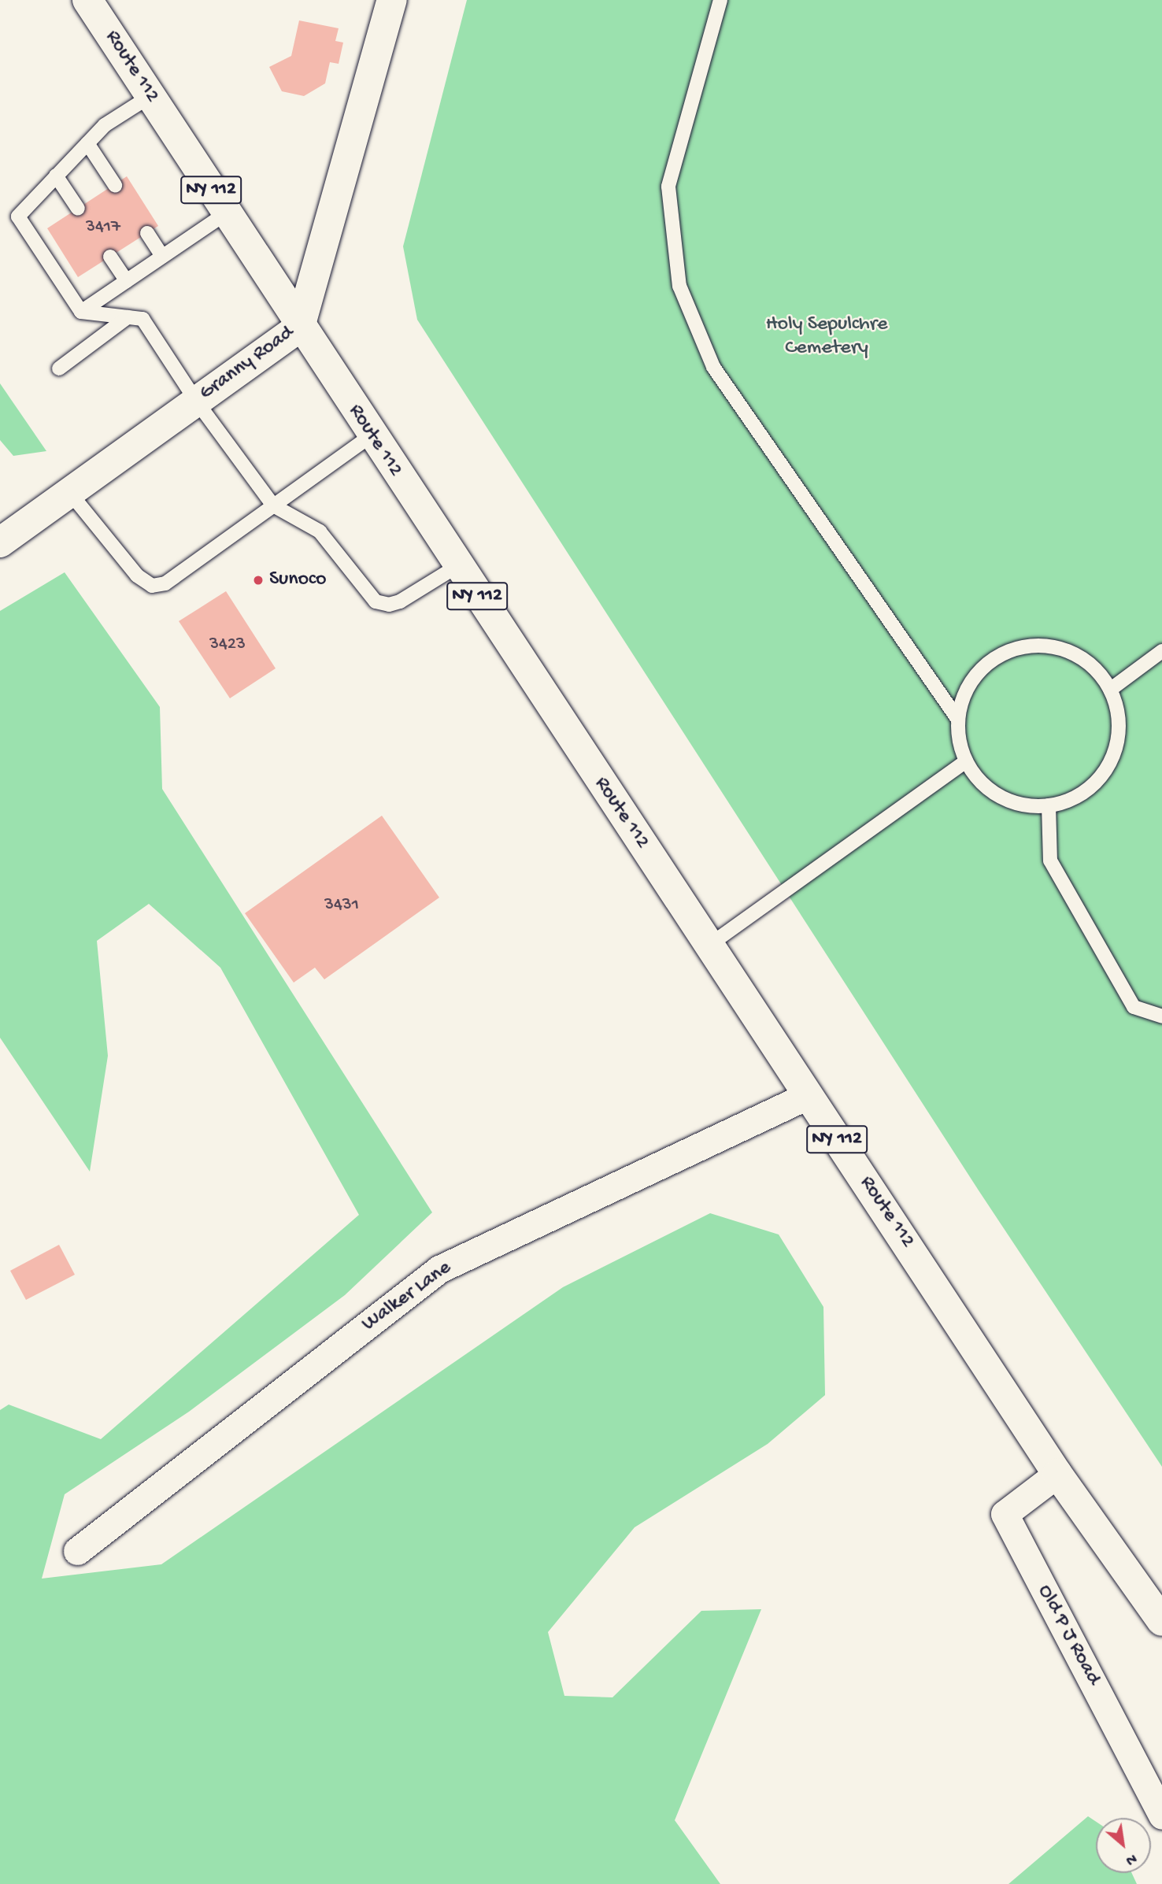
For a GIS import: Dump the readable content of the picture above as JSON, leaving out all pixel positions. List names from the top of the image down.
{
  "streets": {
    "main road": ["Route 112", "NY 112", "Granny Road"],
    "street": ["Walker Lane", "Old P J Road"]
  },
  "crossings": [
    ["Route 112", "Granny Road"],
    ["Route 112", "Walker Lane"],
    ["Route 112", "Old P J Road"]
  ],
  "parks": ["Holy Sepulchre Cemetery"],
  "places": ["Sunoco"],
  "house_numbers": ["3417", "3423", "3431"],
  "north": "bottom right"
}
